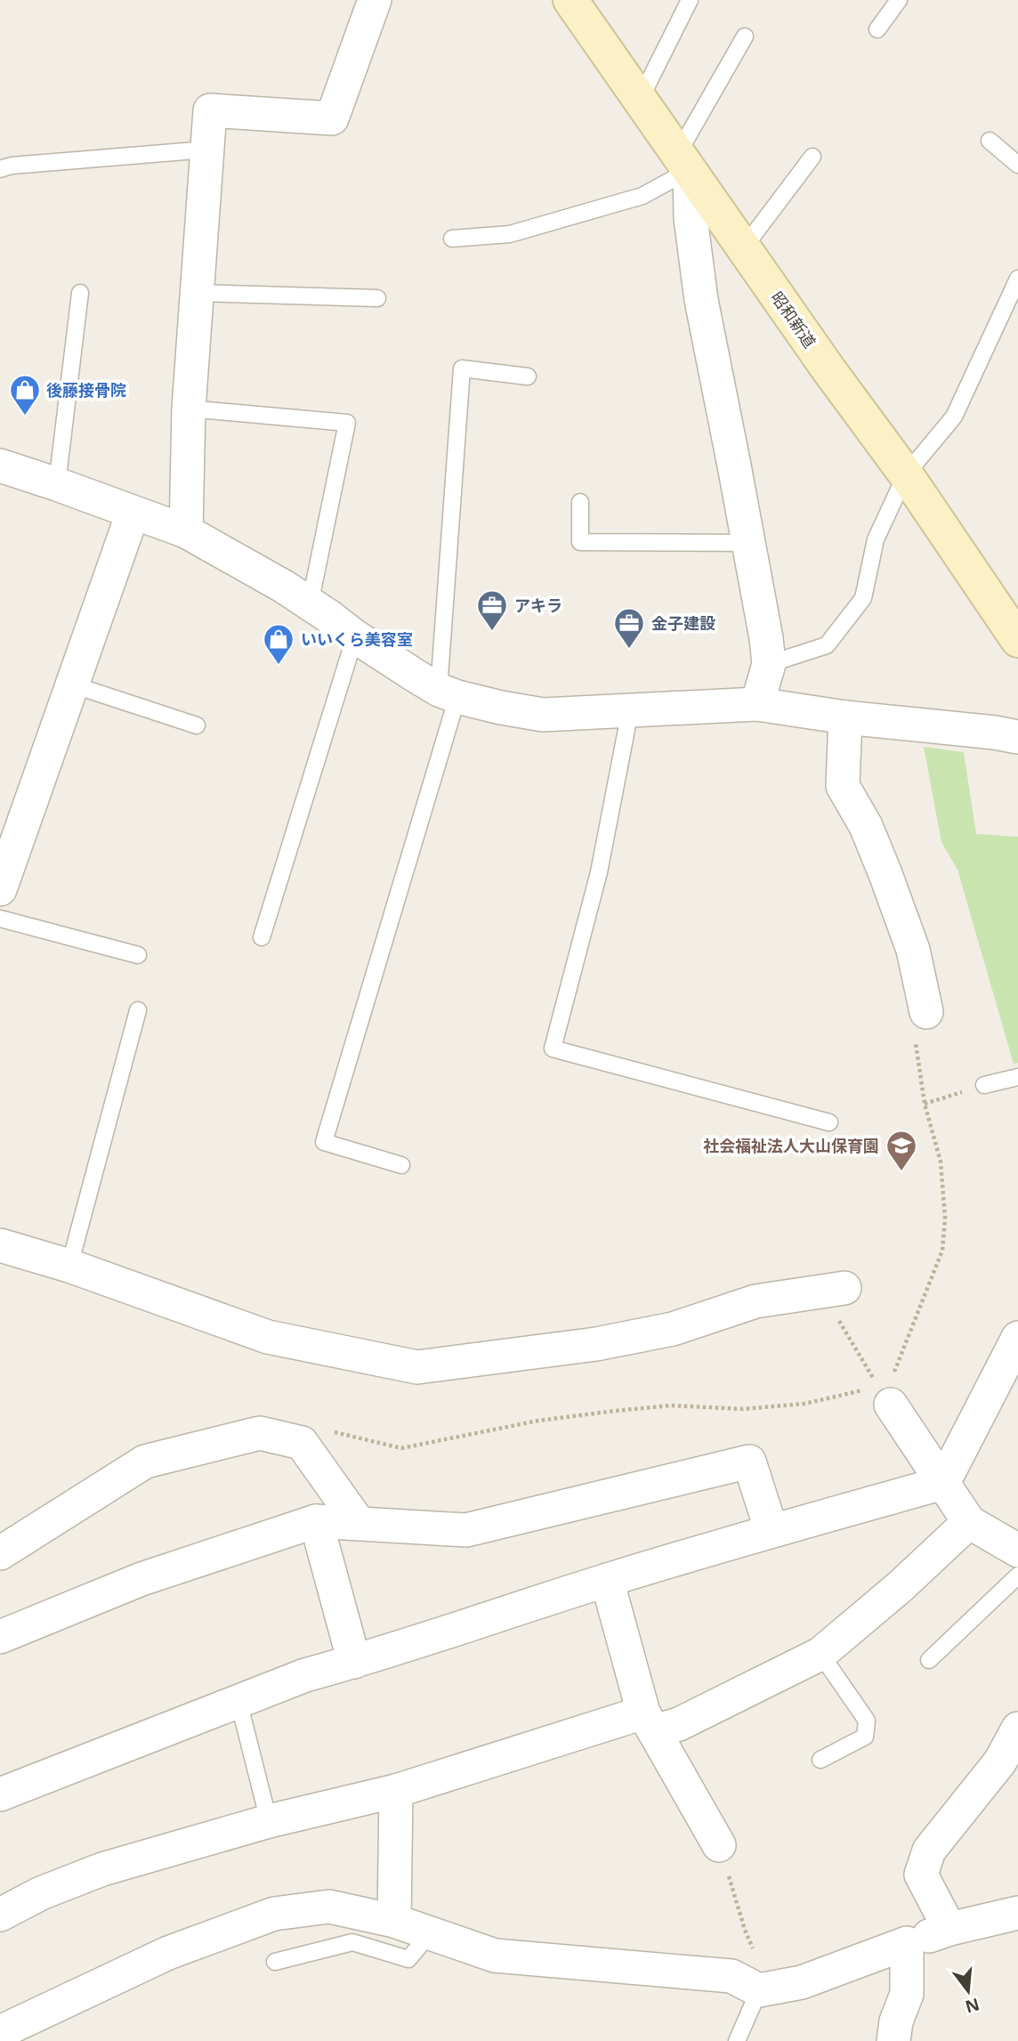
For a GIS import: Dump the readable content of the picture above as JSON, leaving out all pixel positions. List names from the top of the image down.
{
  "streets": {
    "main road": ["昭和新道"]
  },
  "places": {
    "shop": ["後藤接骨院", "いいくら美容室"],
    "office": ["アキラ", "金子建設"],
    "school or university": ["社会福祉法人大山保育園"]
  },
  "north": "bottom"
}
